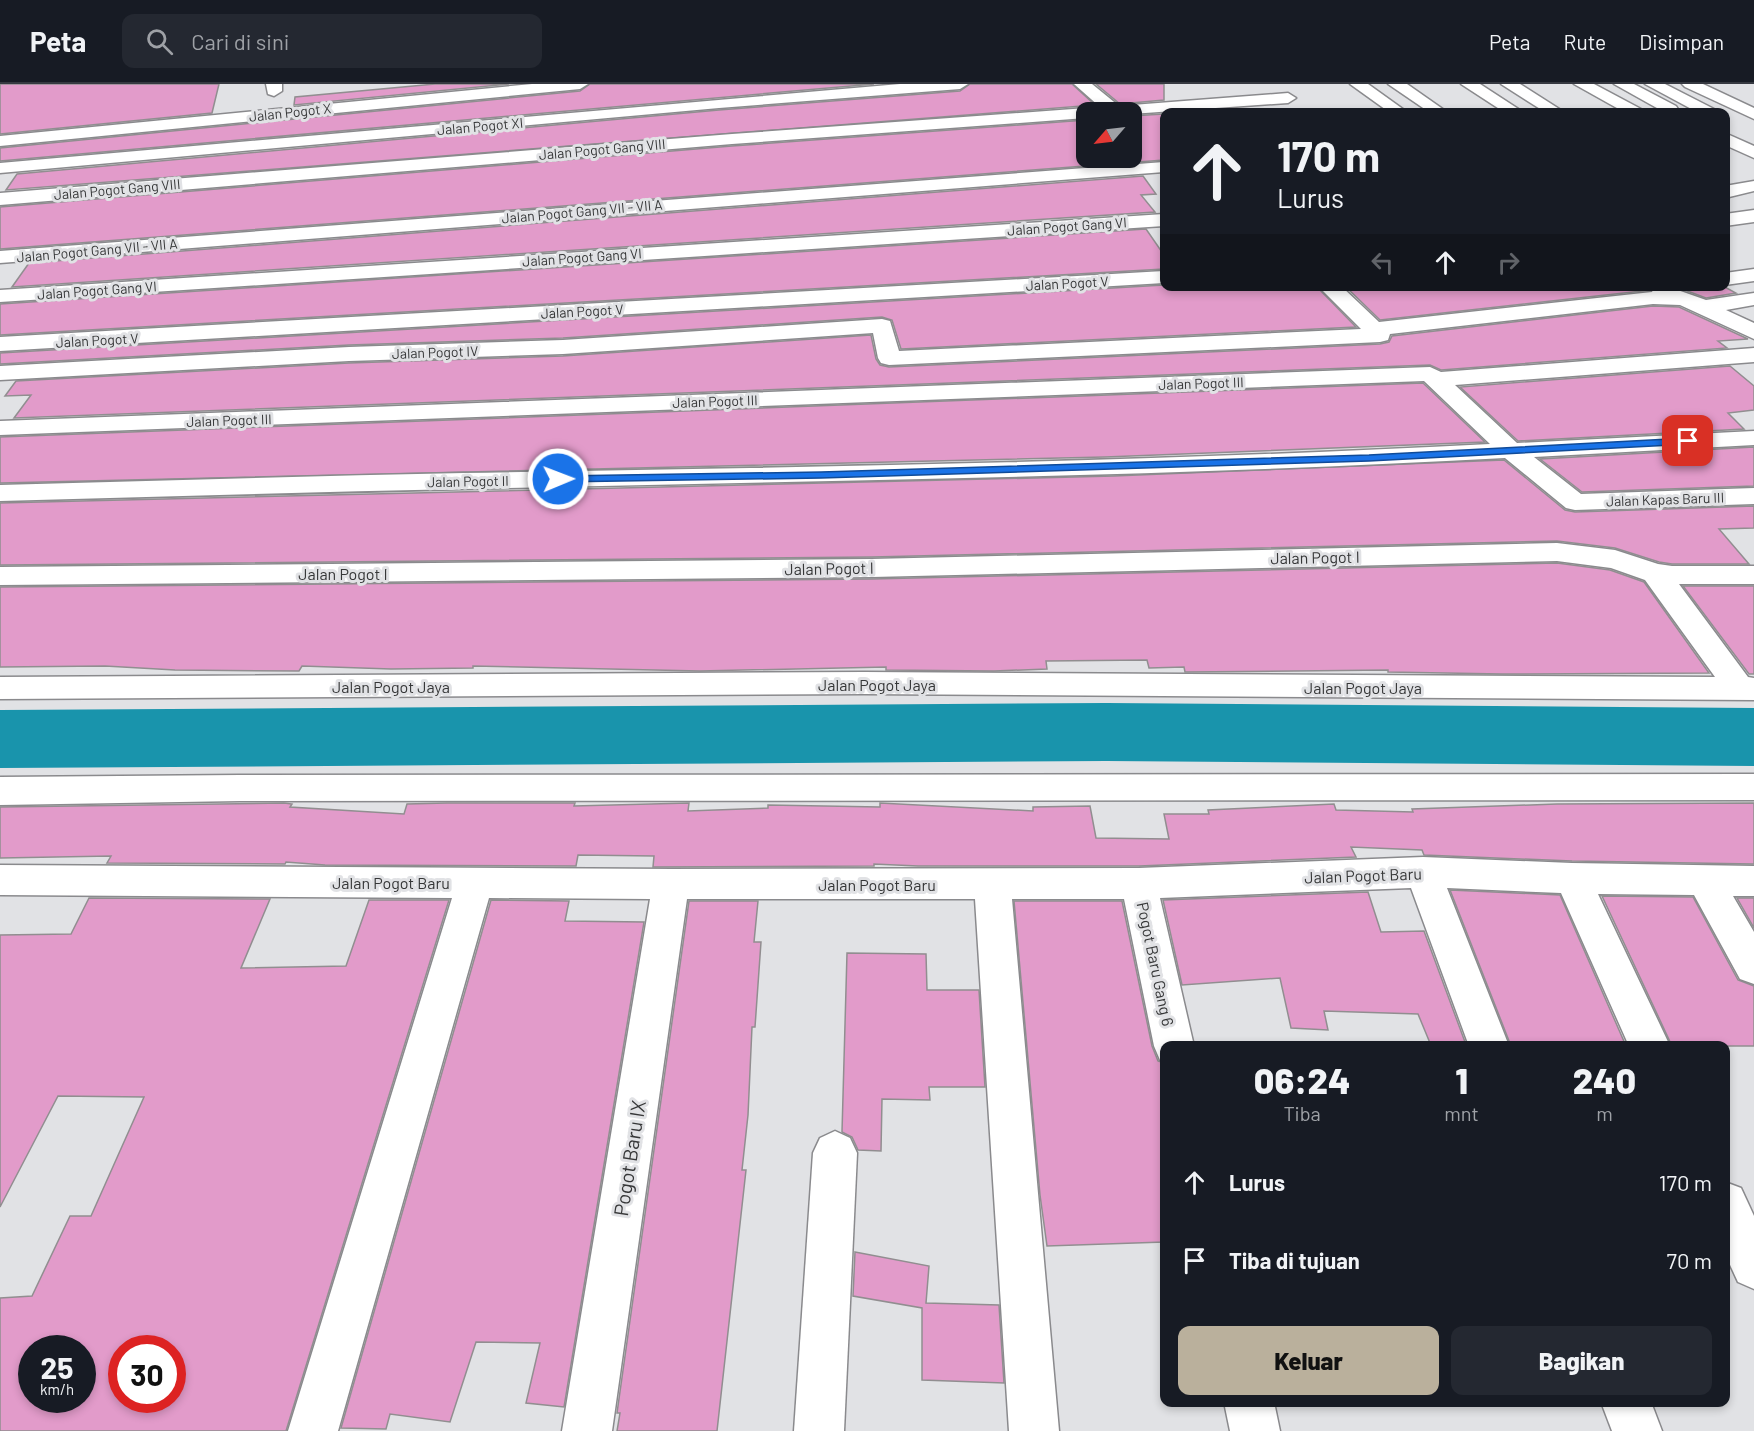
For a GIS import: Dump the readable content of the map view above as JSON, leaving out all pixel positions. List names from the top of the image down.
{
  "streets": {
    "street": [
      "Jalan Pogot X",
      "Jalan Pogot XI",
      "Jalan Pogot Gang VIII",
      "Jalan Pogot Gang VII - VII A",
      "Jalan Pogot Gang VI",
      "Jalan Pogot V",
      "Jalan Pogot IV",
      "Jalan Pogot III",
      "Jalan Pogot II",
      "Jalan Kapas Baru III",
      "Jalan Pogot I",
      "Jalan Pogot Jaya",
      "Jalan Pogot Baru",
      "Pogot Baru Gang 6",
      "Pogot Baru IX"
    ]
  },
  "crossings": [
    ["Jalan Pogot II", "Jalan Kapas Baru III"],
    ["Jalan Pogot Baru", "Pogot Baru Gang 6"],
    ["Jalan Pogot Baru", "Pogot Baru IX"]
  ],
  "north": "bottom left",
  "page": {
    "header": "Peta",
    "search": "Cari di sini",
    "nav": ["Peta", "Rute", "Disimpan"],
    "turn": ["170 m", "Lurus"],
    "eta": [
      "06:24",
      "Tiba",
      "1",
      "mnt",
      "240",
      "m"
    ],
    "list": [
      {
        "name": "Lurus",
        "value": "170 m"
      },
      {
        "name": "Tiba di tujuan",
        "value": "70 m"
      }
    ],
    "buttons": ["Keluar", "Bagikan"],
    "speed": "25 km/h",
    "limit": "30"
  }
}
